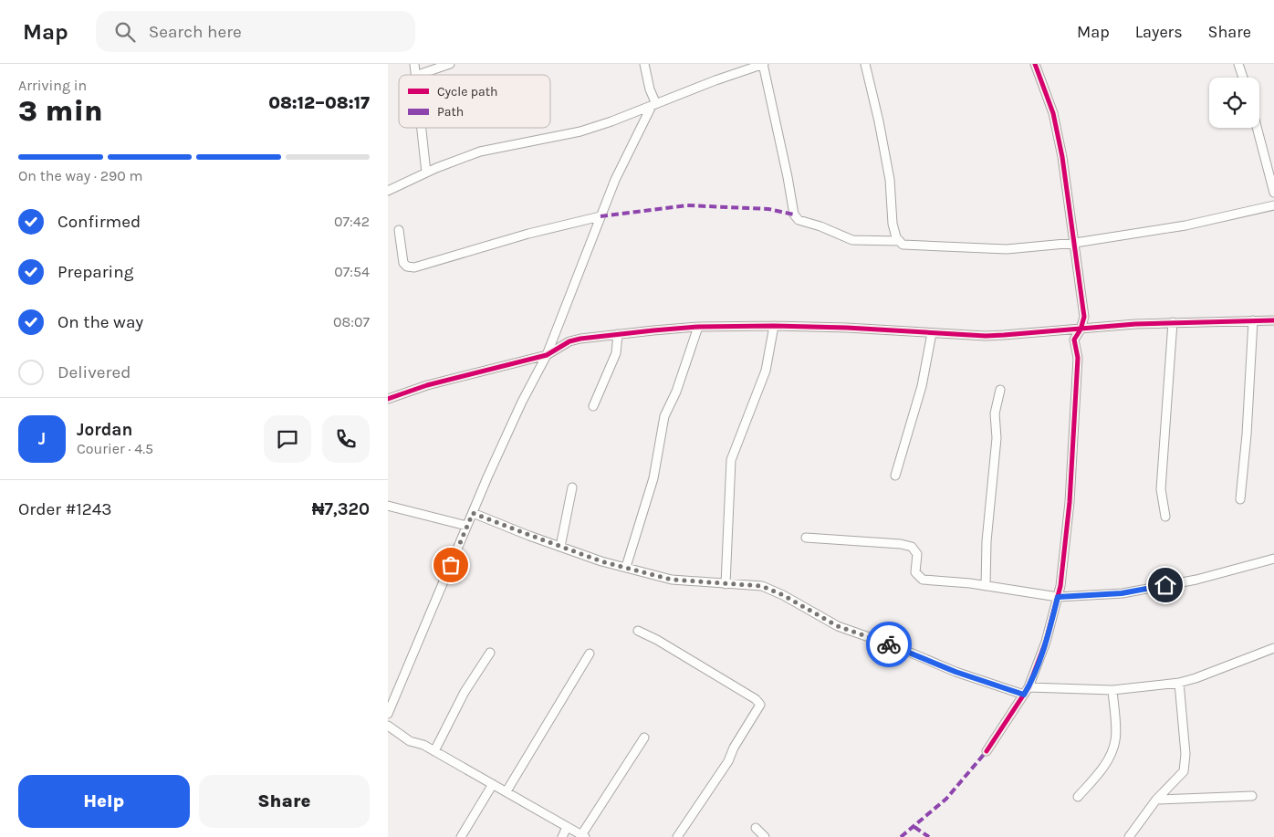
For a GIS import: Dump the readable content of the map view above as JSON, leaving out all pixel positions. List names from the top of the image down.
{
  "legend": ["Cycle path", "Path"],
  "page": {
    "header": "Map",
    "search": "Search here",
    "nav": ["Map", "Layers", "Share"],
    "heading": ["3 min", "Arriving in", "08:12–08:17"],
    "panel": [
      "Jordan",
      "Courier · 4.5",
      "Order #1243",
      "₦7,320"
    ],
    "bar": "On the way · 290 m",
    "list": [
      ["Confirmed", "07:42"],
      ["Preparing", "07:54"],
      ["On the way", "08:07"],
      "Delivered"
    ],
    "round": "J",
    "buttons": ["Help", "Share"]
  }
}
